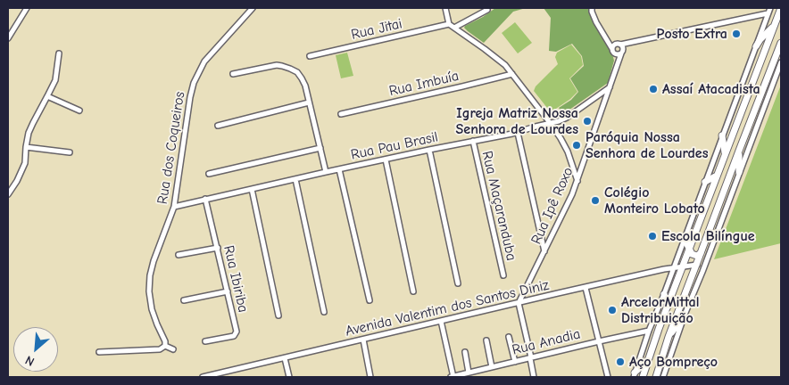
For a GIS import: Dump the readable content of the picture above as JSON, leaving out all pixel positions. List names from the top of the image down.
{
  "streets": {
    "street": [
      "Rua Jitai",
      "Rua Imbuía",
      "Rua Pau Brasil",
      "Rua dos Coqueiros",
      "Rua Maçaranduba",
      "Rua Ipê Roxo",
      "Rua Ibiriba",
      "Avenida Valentim dos Santos Diniz",
      "Rua Anadia"
    ]
  },
  "crossings": [
    ["Rua Pau Brasil", "Rua dos Coqueiros"],
    ["Rua Pau Brasil", "Rua Maçaranduba"],
    ["Rua Pau Brasil", "Rua Ipê Roxo"],
    ["Rua Pau Brasil", "Rua Ibiriba"],
    ["Rua Ipê Roxo", "Avenida Valentim dos Santos Diniz"]
  ],
  "places": [
    "Posto Extra",
    "Assaí Atacadista",
    "Igreja Matriz Nossa Senhora de Lourdes",
    "Paróquia Nossa Senhora de Lourdes",
    "Colégio Monteiro Lobato",
    "Escola Bilíngue",
    "ArcelorMittal Distribuição",
    "Aço Bompreço"
  ],
  "north": "bottom left"
}
